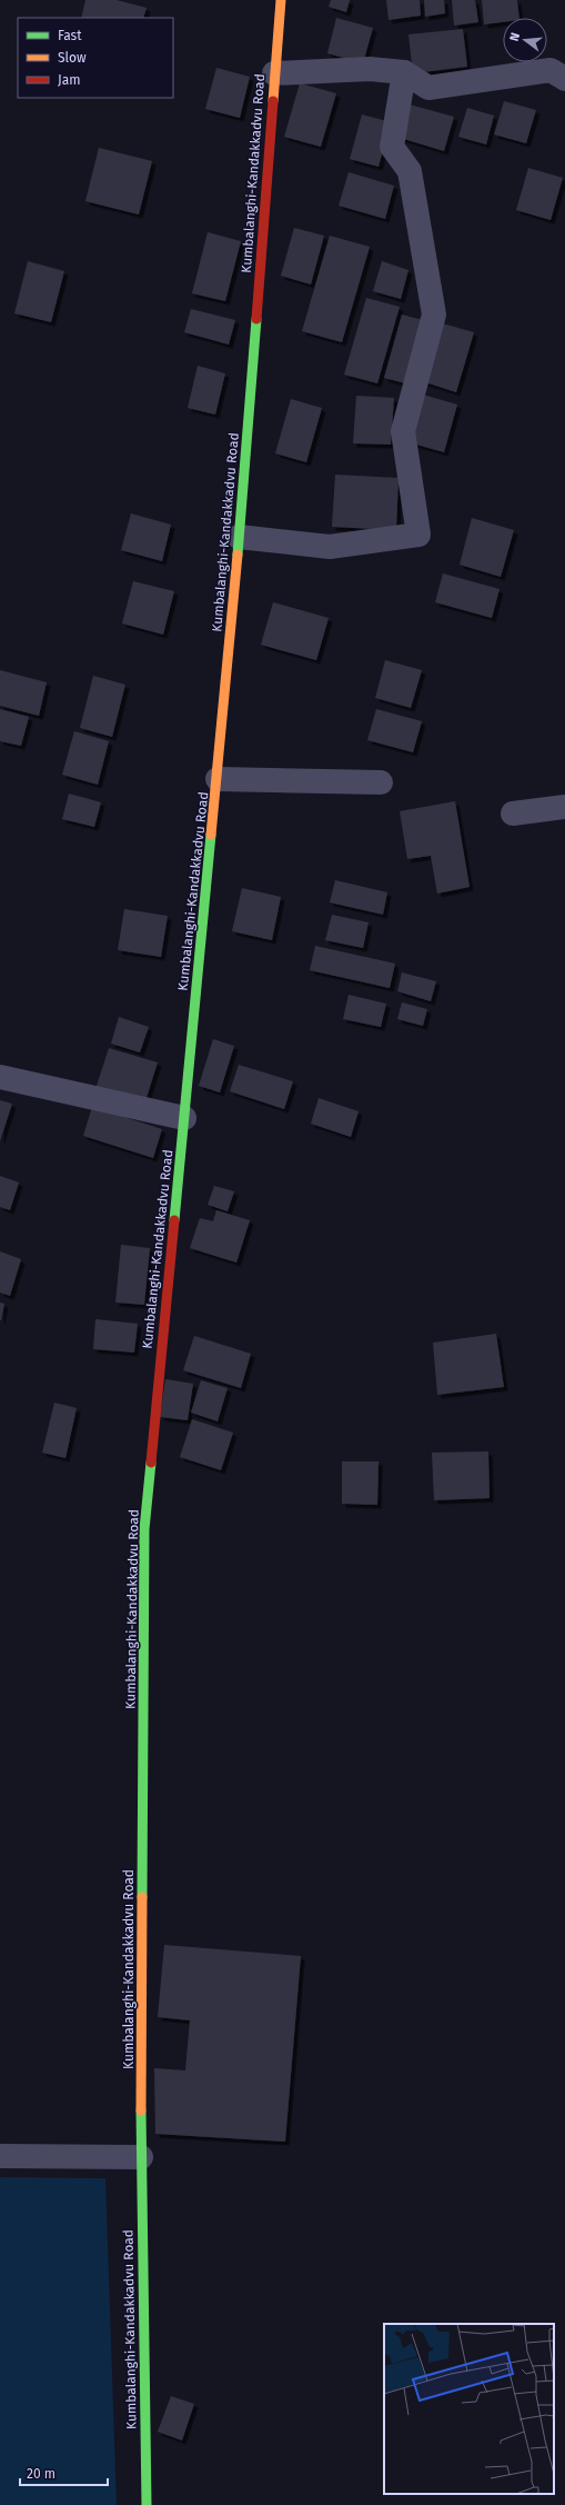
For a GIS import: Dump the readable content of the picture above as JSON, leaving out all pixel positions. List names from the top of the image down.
{
  "streets": {
    "main road": ["Kumbalanghi-Kandakkadvu Road"]
  },
  "legend": ["Fast", "Slow", "Jam"],
  "scale_bar": "20 m",
  "north": "left"
}
